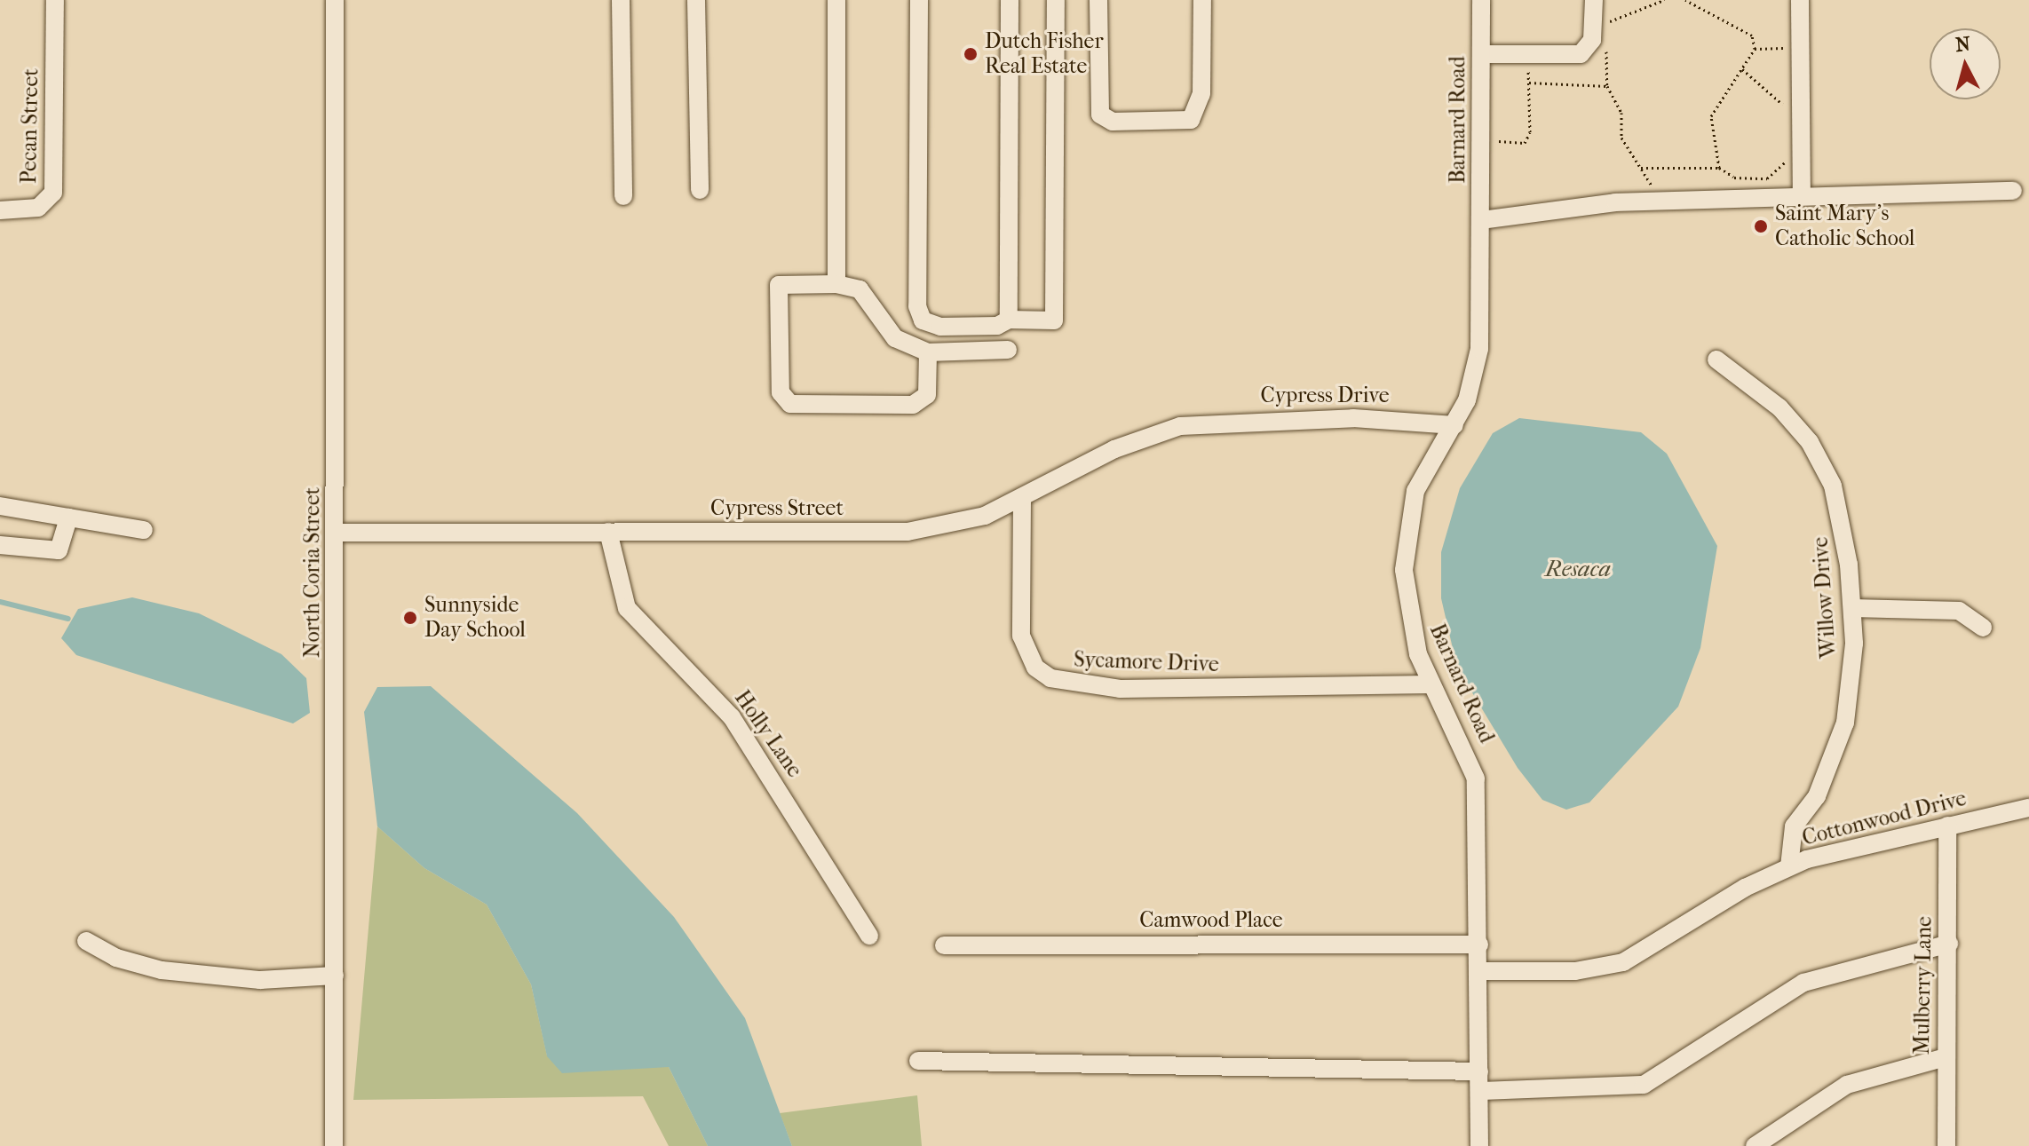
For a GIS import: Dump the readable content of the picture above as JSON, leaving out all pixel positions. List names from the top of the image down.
{
  "streets": {
    "street": [
      "Barnard Road",
      "Pecan Street",
      "Cypress Drive",
      "Cypress Street",
      "North Coria Street",
      "Willow Drive",
      "Sycamore Drive",
      "Holly Lane",
      "Cottonwood Drive",
      "Camwood Place",
      "Mulberry Lane"
    ]
  },
  "crossings": [
    ["Barnard Road", "Cypress Drive"],
    ["Barnard Road", "Sycamore Drive"],
    ["Barnard Road", "Cottonwood Drive"],
    ["Barnard Road", "Camwood Place"],
    ["Cypress Drive", "Cypress Street"],
    ["Cypress Street", "North Coria Street"],
    ["Cypress Street", "Sycamore Drive"],
    ["Cypress Street", "Holly Lane"],
    ["Willow Drive", "Cottonwood Drive"],
    ["Cottonwood Drive", "Mulberry Lane"]
  ],
  "water": ["Resaca"],
  "places": ["Dutch Fisher Real Estate", "Saint Mary's Catholic School", "Sunnyside Day School"],
  "north": "top"
}
